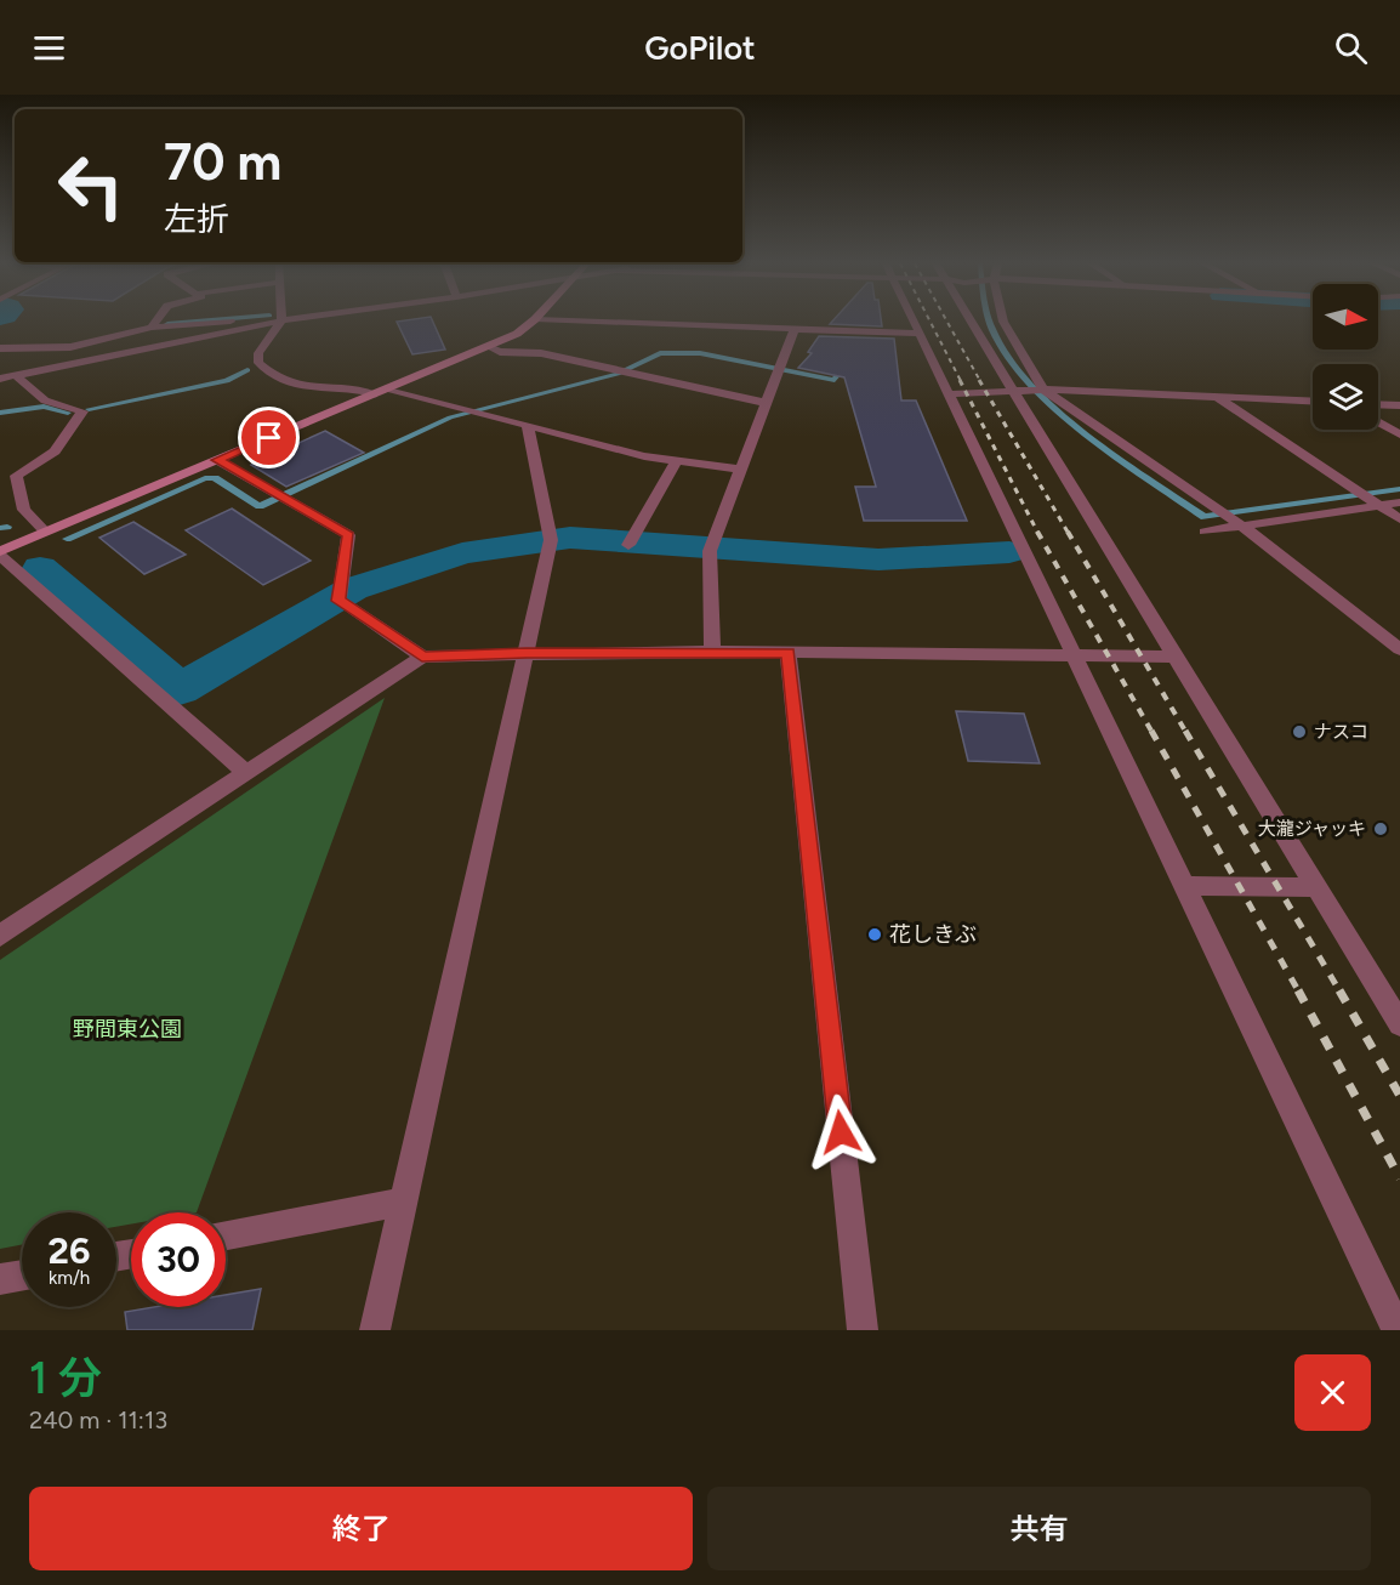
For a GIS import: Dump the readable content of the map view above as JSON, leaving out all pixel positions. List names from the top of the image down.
{
  "parks": ["野間東公園"],
  "places": ["ナスコ", "大瀧ジャッキ", "花しきぶ"],
  "north": "right",
  "page": {
    "header": "GoPilot",
    "turn": ["70 m", "左折"],
    "speed": "26 km/h",
    "limit": "30",
    "heading": ["1 分", "240 m · 11:13"],
    "buttons": ["終了", "共有"]
  }
}
